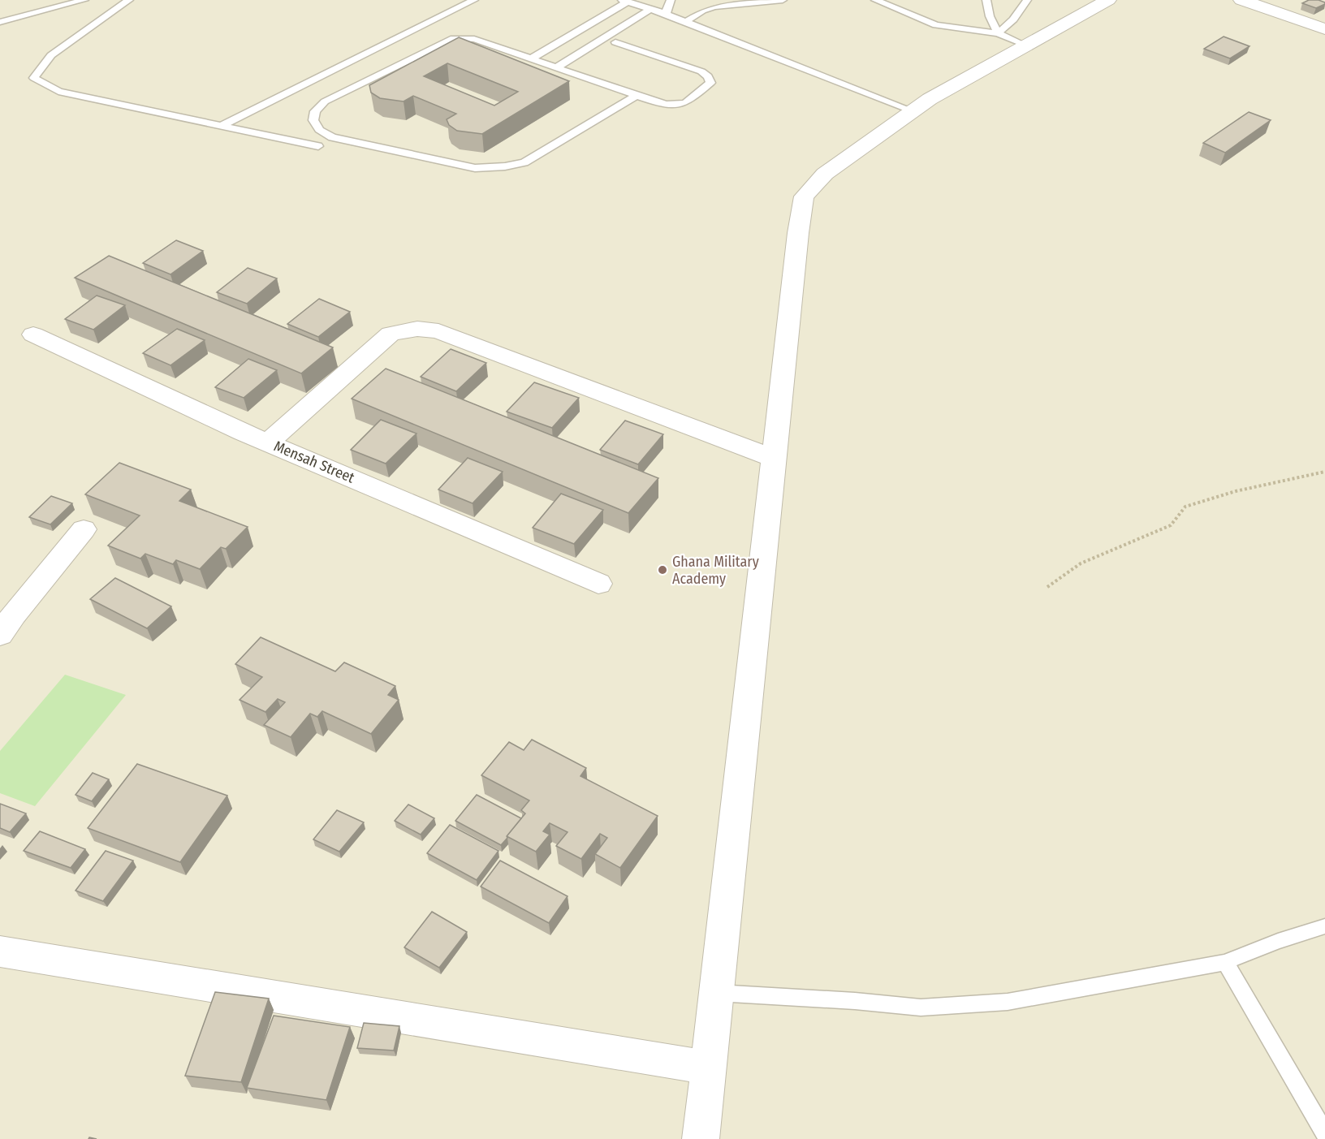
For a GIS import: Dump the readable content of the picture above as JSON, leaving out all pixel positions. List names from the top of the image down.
{
  "streets": {
    "street": ["Mensah Street"]
  },
  "places": ["Ghana Military Academy"]
}
